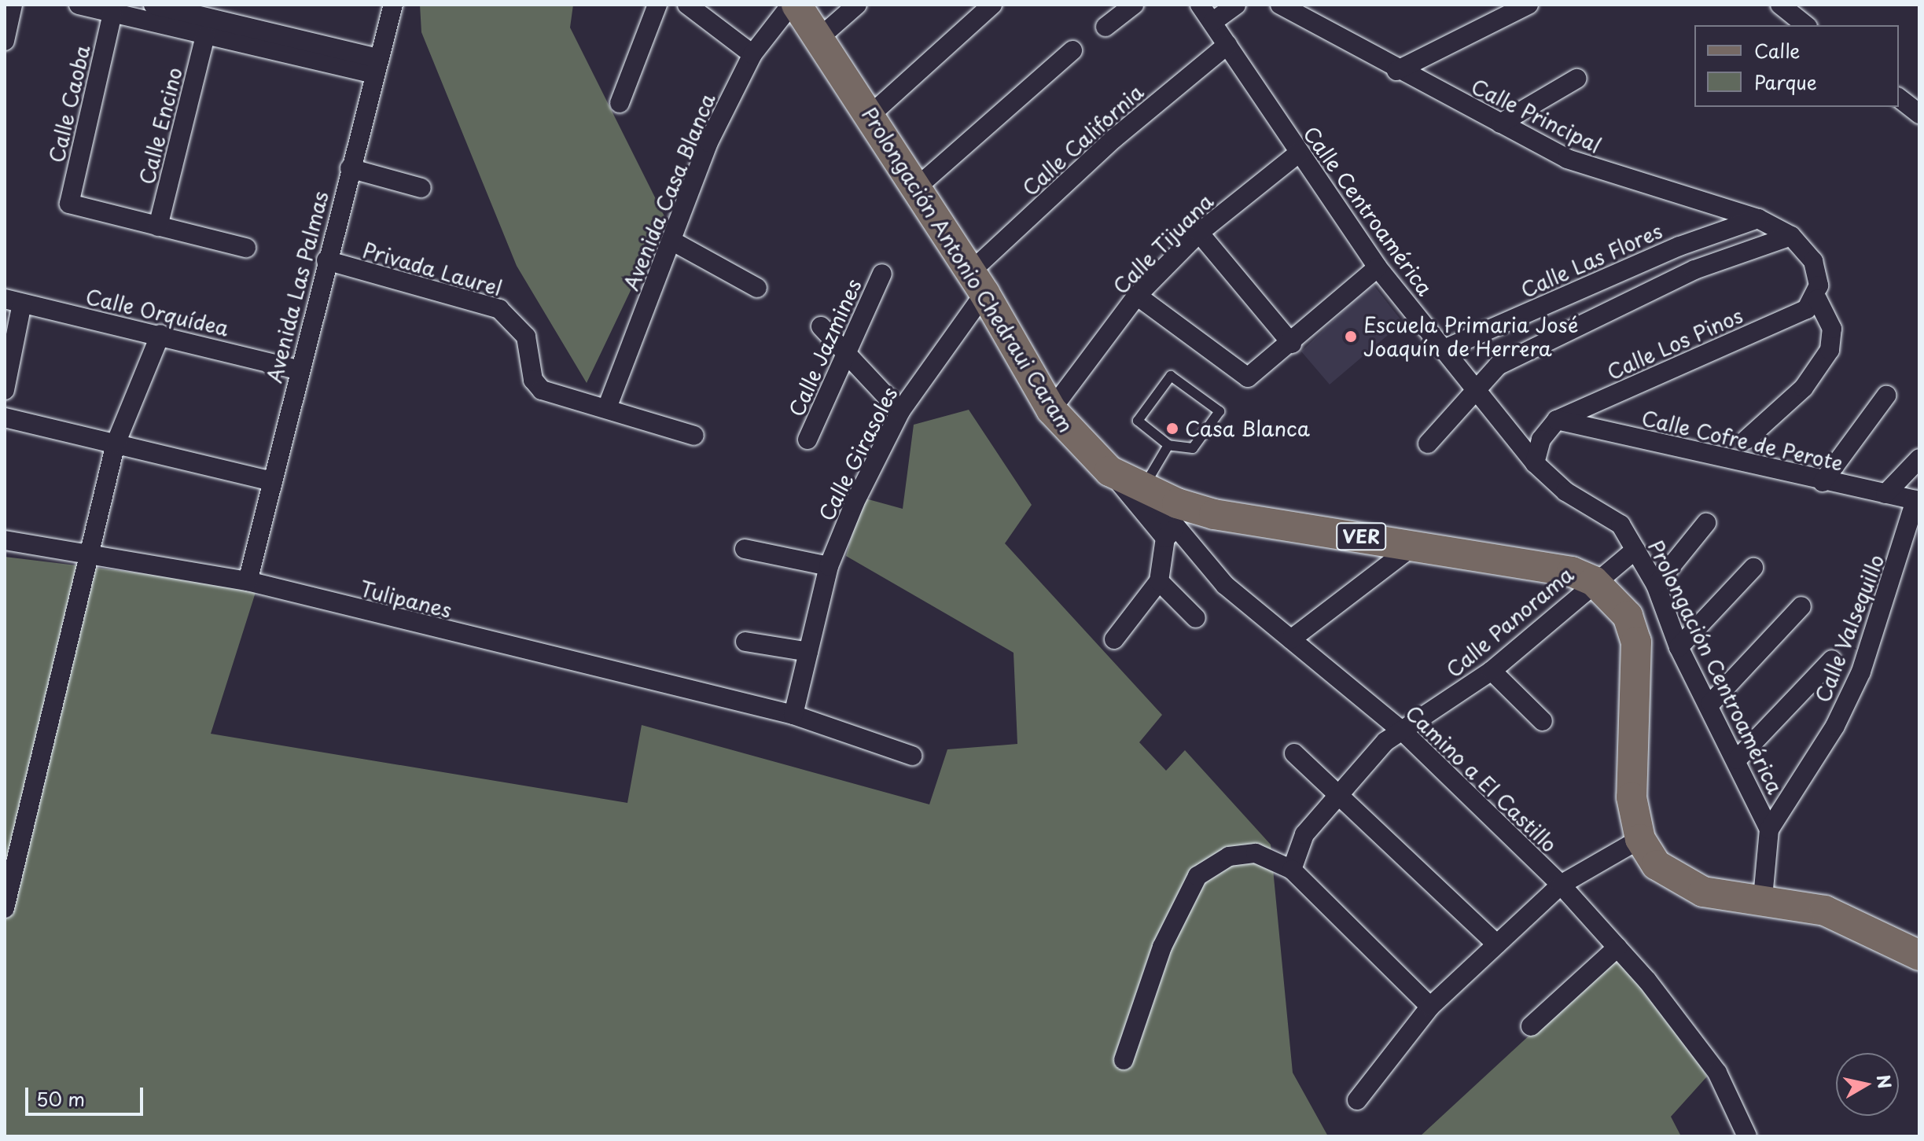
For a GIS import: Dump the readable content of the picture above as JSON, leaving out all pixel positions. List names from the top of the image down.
{
  "streets": {
    "main road": ["Prolongación Antonio Chedraui Caram", "VER"],
    "street": [
      "Calle Caoba",
      "Calle Principal",
      "Calle Encino",
      "Calle California",
      "Avenida Casa Blanca",
      "Calle Centroamérica",
      "Calle Tijuana",
      "Calle Las Flores",
      "Privada Laurel",
      "Avenida Las Palmas",
      "Calle Orquídea",
      "Calle Los Pinos",
      "Calle Jazmines",
      "Calle Cofre de Perote",
      "Calle Girasoles",
      "Tulipanes",
      "Calle Panorama",
      "Calle Valsequillo",
      "Prolongación Centroamérica",
      "Camino a El Castillo"
    ]
  },
  "crossings": [
    ["Calle Caoba", "Calle Encino"],
    ["Calle Principal", "Calle Las Flores"],
    ["Calle Principal", "Calle Los Pinos"],
    ["Calle California", "Calle Centroamérica"],
    ["Calle California", "Prolongación Antonio Chedraui Caram"],
    ["Calle California", "Calle Girasoles"],
    ["Avenida Casa Blanca", "Privada Laurel"],
    ["Calle Centroamérica", "Calle Tijuana"],
    ["Calle Centroamérica", "Calle Las Flores"],
    ["Calle Centroamérica", "Prolongación Centroamérica"],
    ["Calle Tijuana", "Prolongación Antonio Chedraui Caram"],
    ["Privada Laurel", "Avenida Las Palmas"],
    ["Prolongación Antonio Chedraui Caram", "Calle Girasoles"],
    ["Prolongación Antonio Chedraui Caram", "Calle Panorama"],
    ["Prolongación Antonio Chedraui Caram", "Camino a El Castillo"],
    ["Avenida Las Palmas", "Calle Orquídea"],
    ["Avenida Las Palmas", "Tulipanes"],
    ["Calle Los Pinos", "Calle Cofre de Perote"],
    ["Calle Cofre de Perote", "Calle Valsequillo"],
    ["Calle Girasoles", "Tulipanes"],
    ["Calle Panorama", "Prolongación Centroamérica"],
    ["Calle Panorama", "Camino a El Castillo"],
    ["Calle Valsequillo", "Prolongación Centroamérica"]
  ],
  "places": ["Escuela Primaria José Joaquín de Herrera", "Casa Blanca"],
  "legend": ["Calle", "Parque"],
  "scale_bar": "50 m",
  "north": "right"
}
